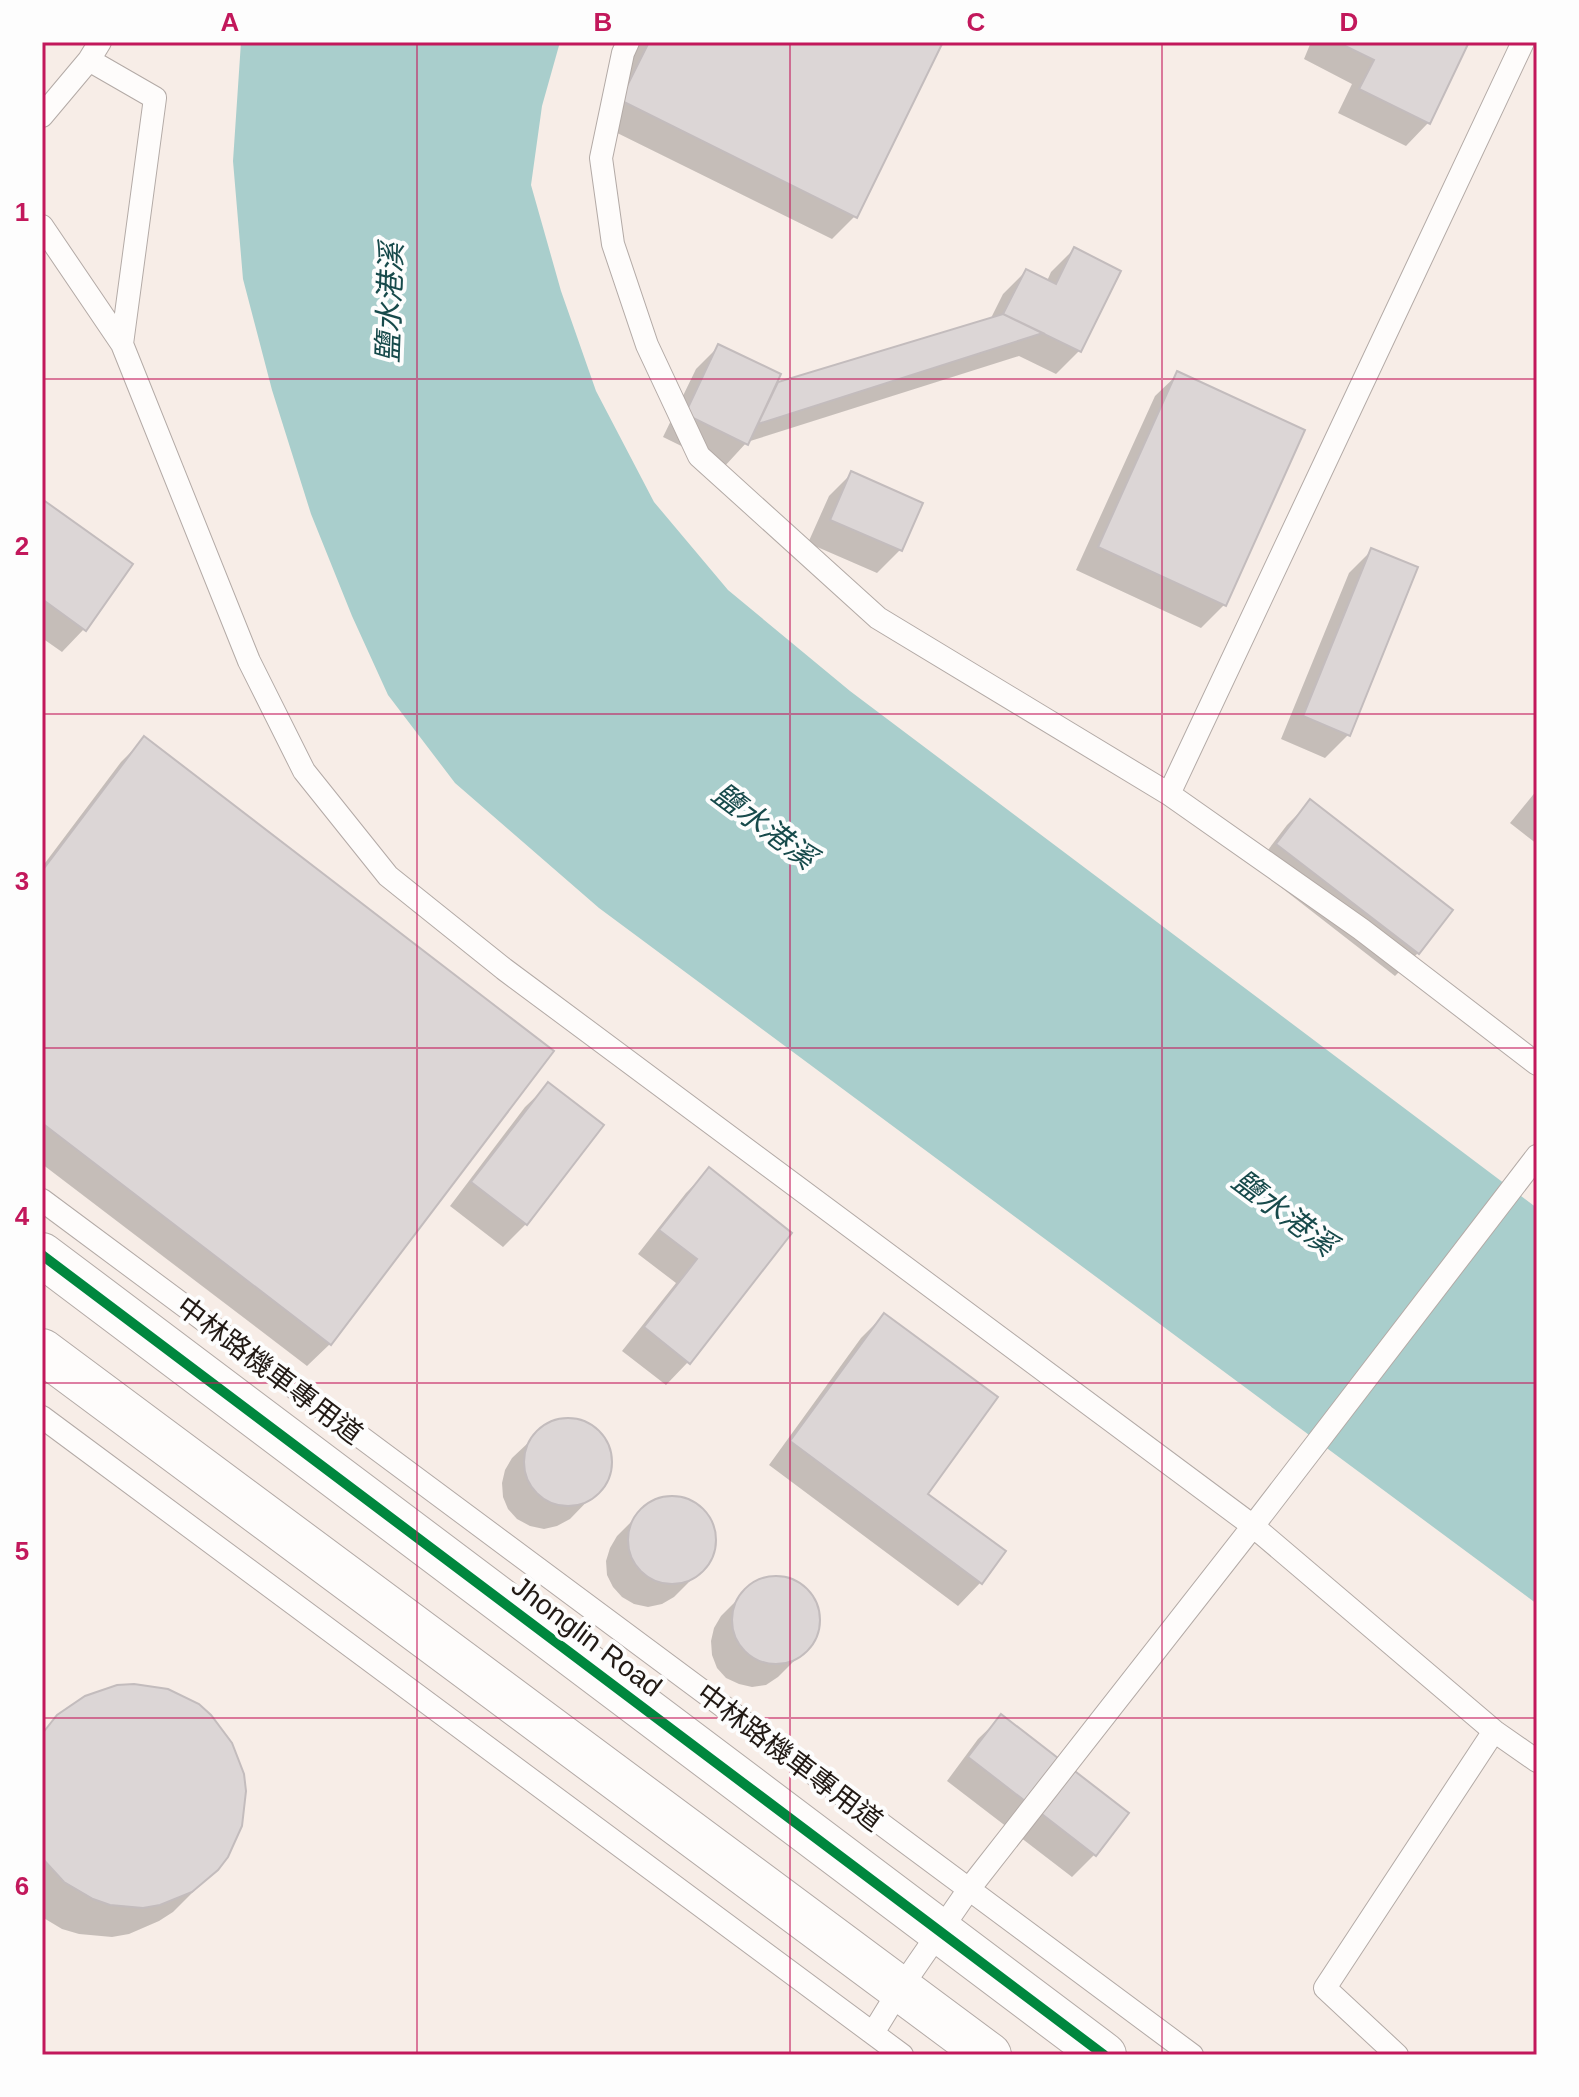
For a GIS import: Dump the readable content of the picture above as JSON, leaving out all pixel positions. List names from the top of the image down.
{
  "streets": {
    "street": ["Jhonglin Road"],
    "lane": ["中林路機車專用道"]
  },
  "water": ["鹽水港溪"],
  "grid": {
    "columns": [
      "A",
      "B",
      "C",
      "D"
    ],
    "rows": [
      "1",
      "2",
      "3",
      "4",
      "5",
      "6"
    ]
  }
}
